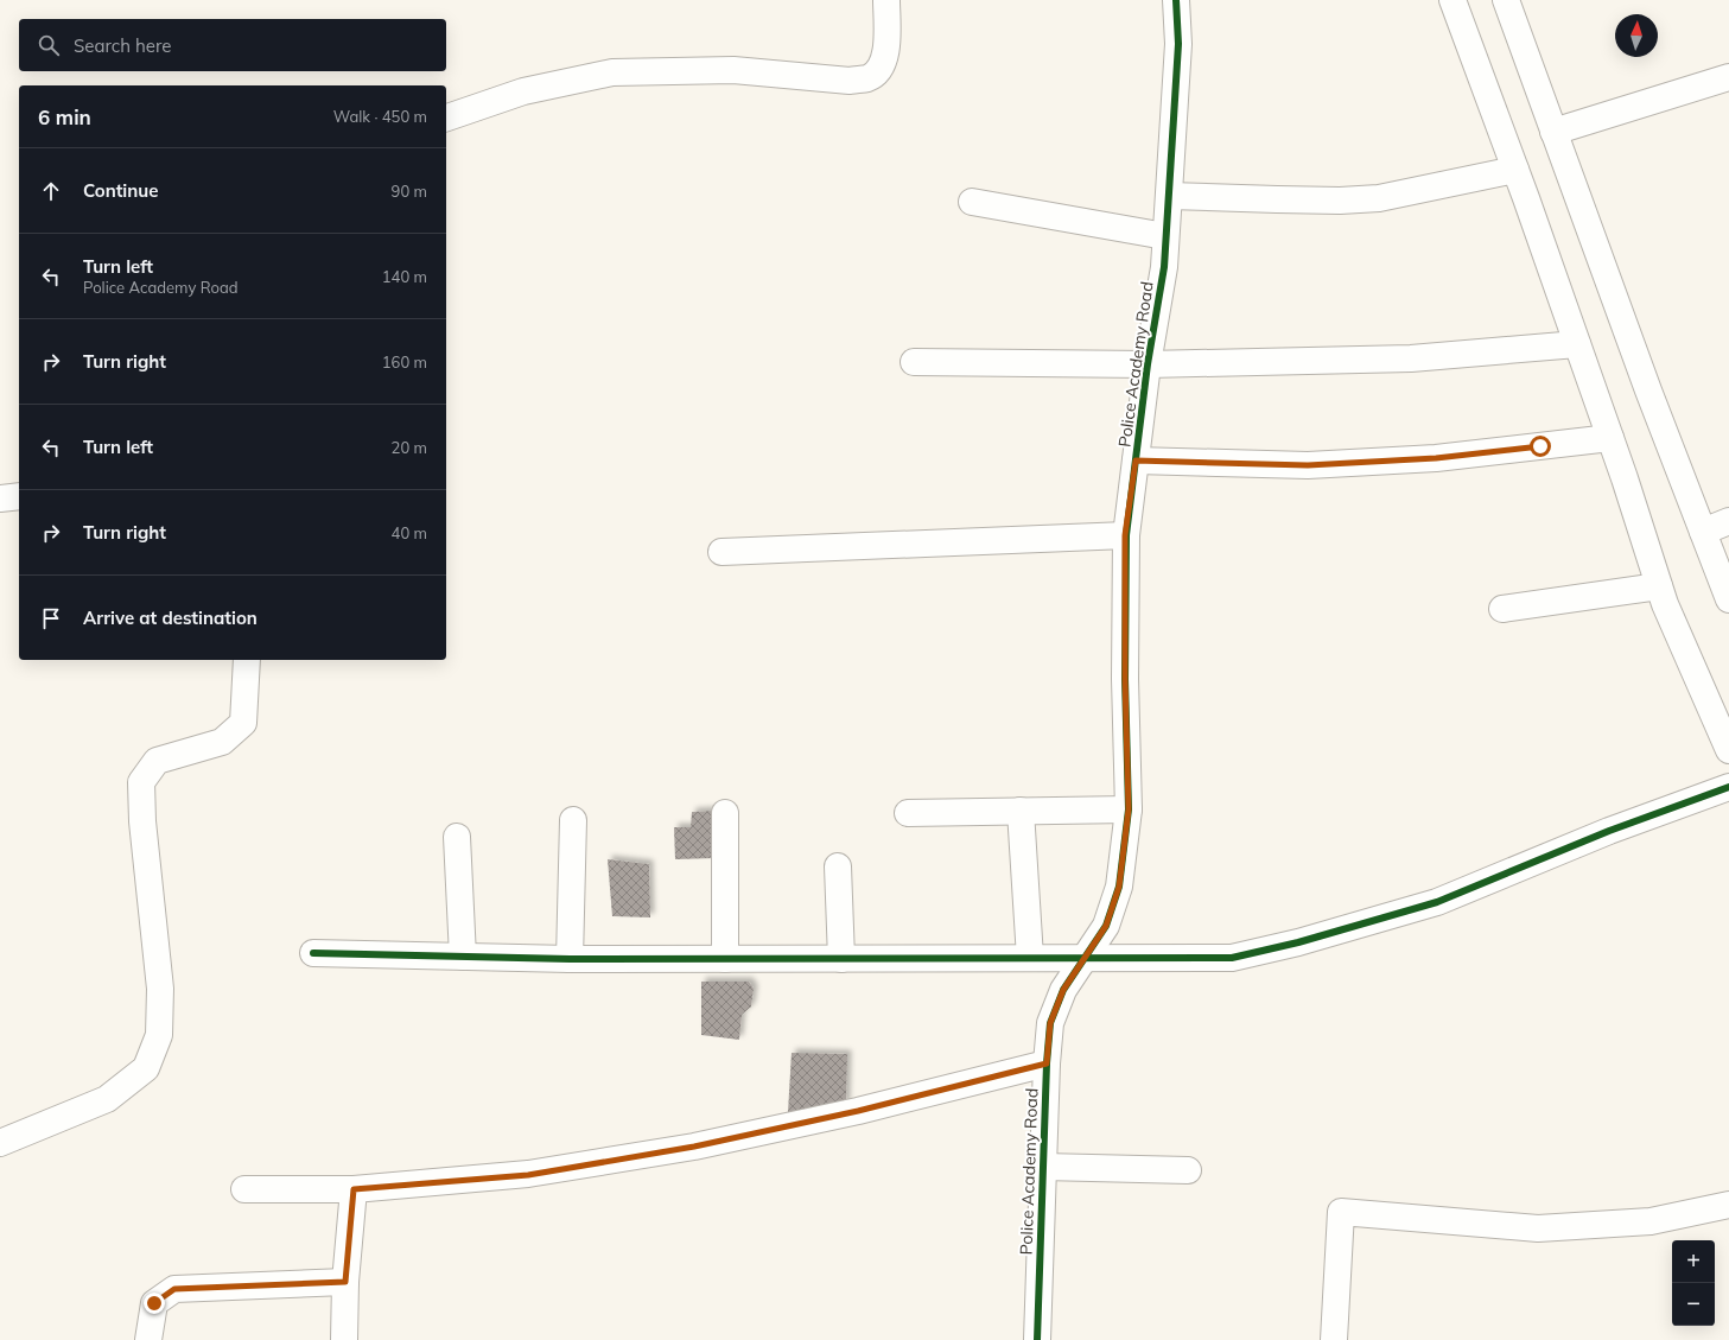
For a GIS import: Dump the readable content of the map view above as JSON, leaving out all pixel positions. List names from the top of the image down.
{
  "streets": {
    "street": ["Police Academy Road"]
  },
  "north": "top",
  "page": {
    "search": "Search here",
    "heading": ["6 min", "Walk · 450 m"],
    "list": [
      ["Continue", "90 m"],
      ["Turn left", "Police Academy Road", "140 m"],
      ["Turn right", "160 m"],
      ["Turn left", "20 m"],
      ["Turn right", "40 m"],
      "Arrive at destination"
    ],
    "map_buttons": ["+", "−"]
  }
}
